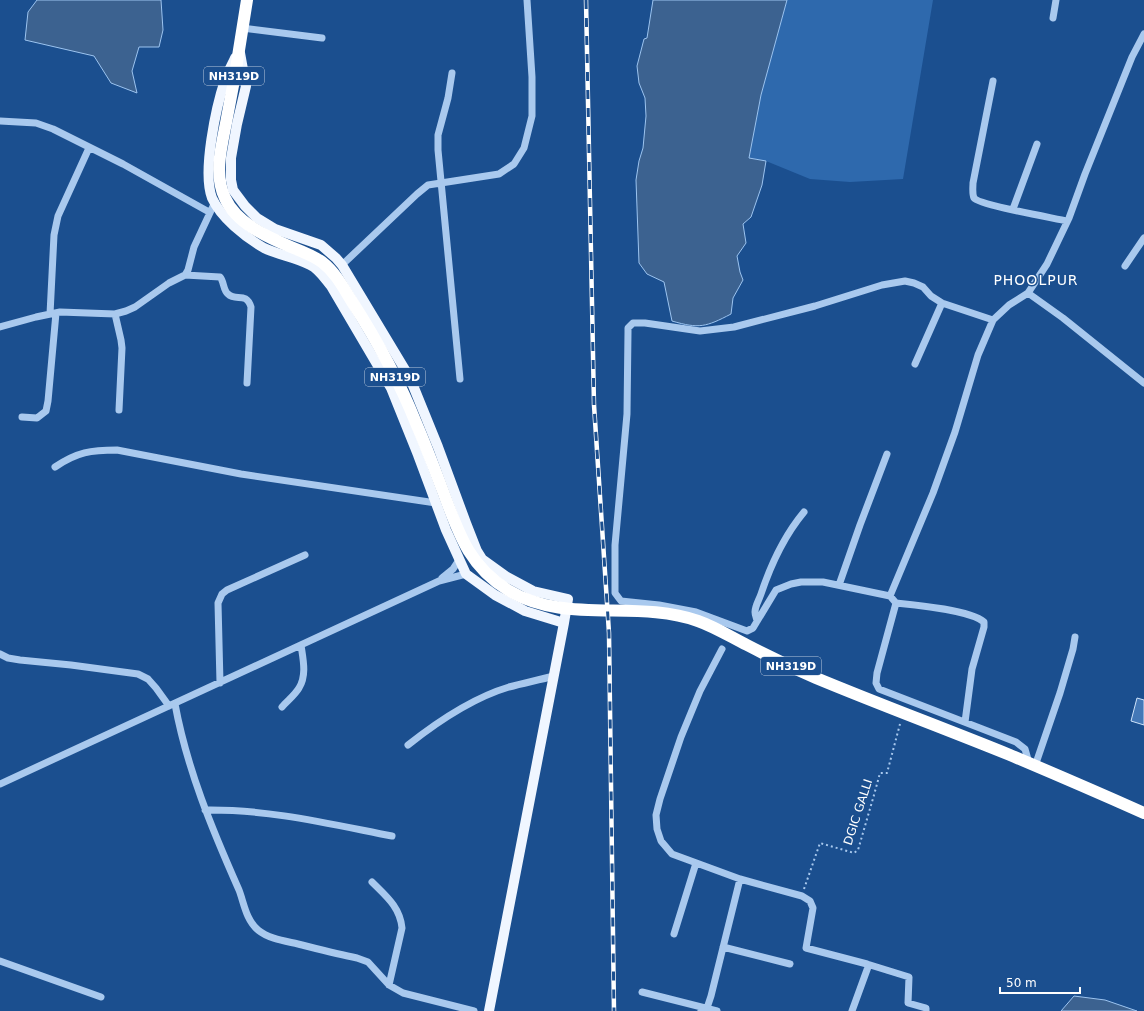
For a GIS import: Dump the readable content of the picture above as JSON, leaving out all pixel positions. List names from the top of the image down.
{
  "streets": {
    "highway": ["NH319D"],
    "path": ["DGIC GALLI"]
  },
  "districts": ["PHOOLPUR"],
  "scale_bar": "50 m"
}
